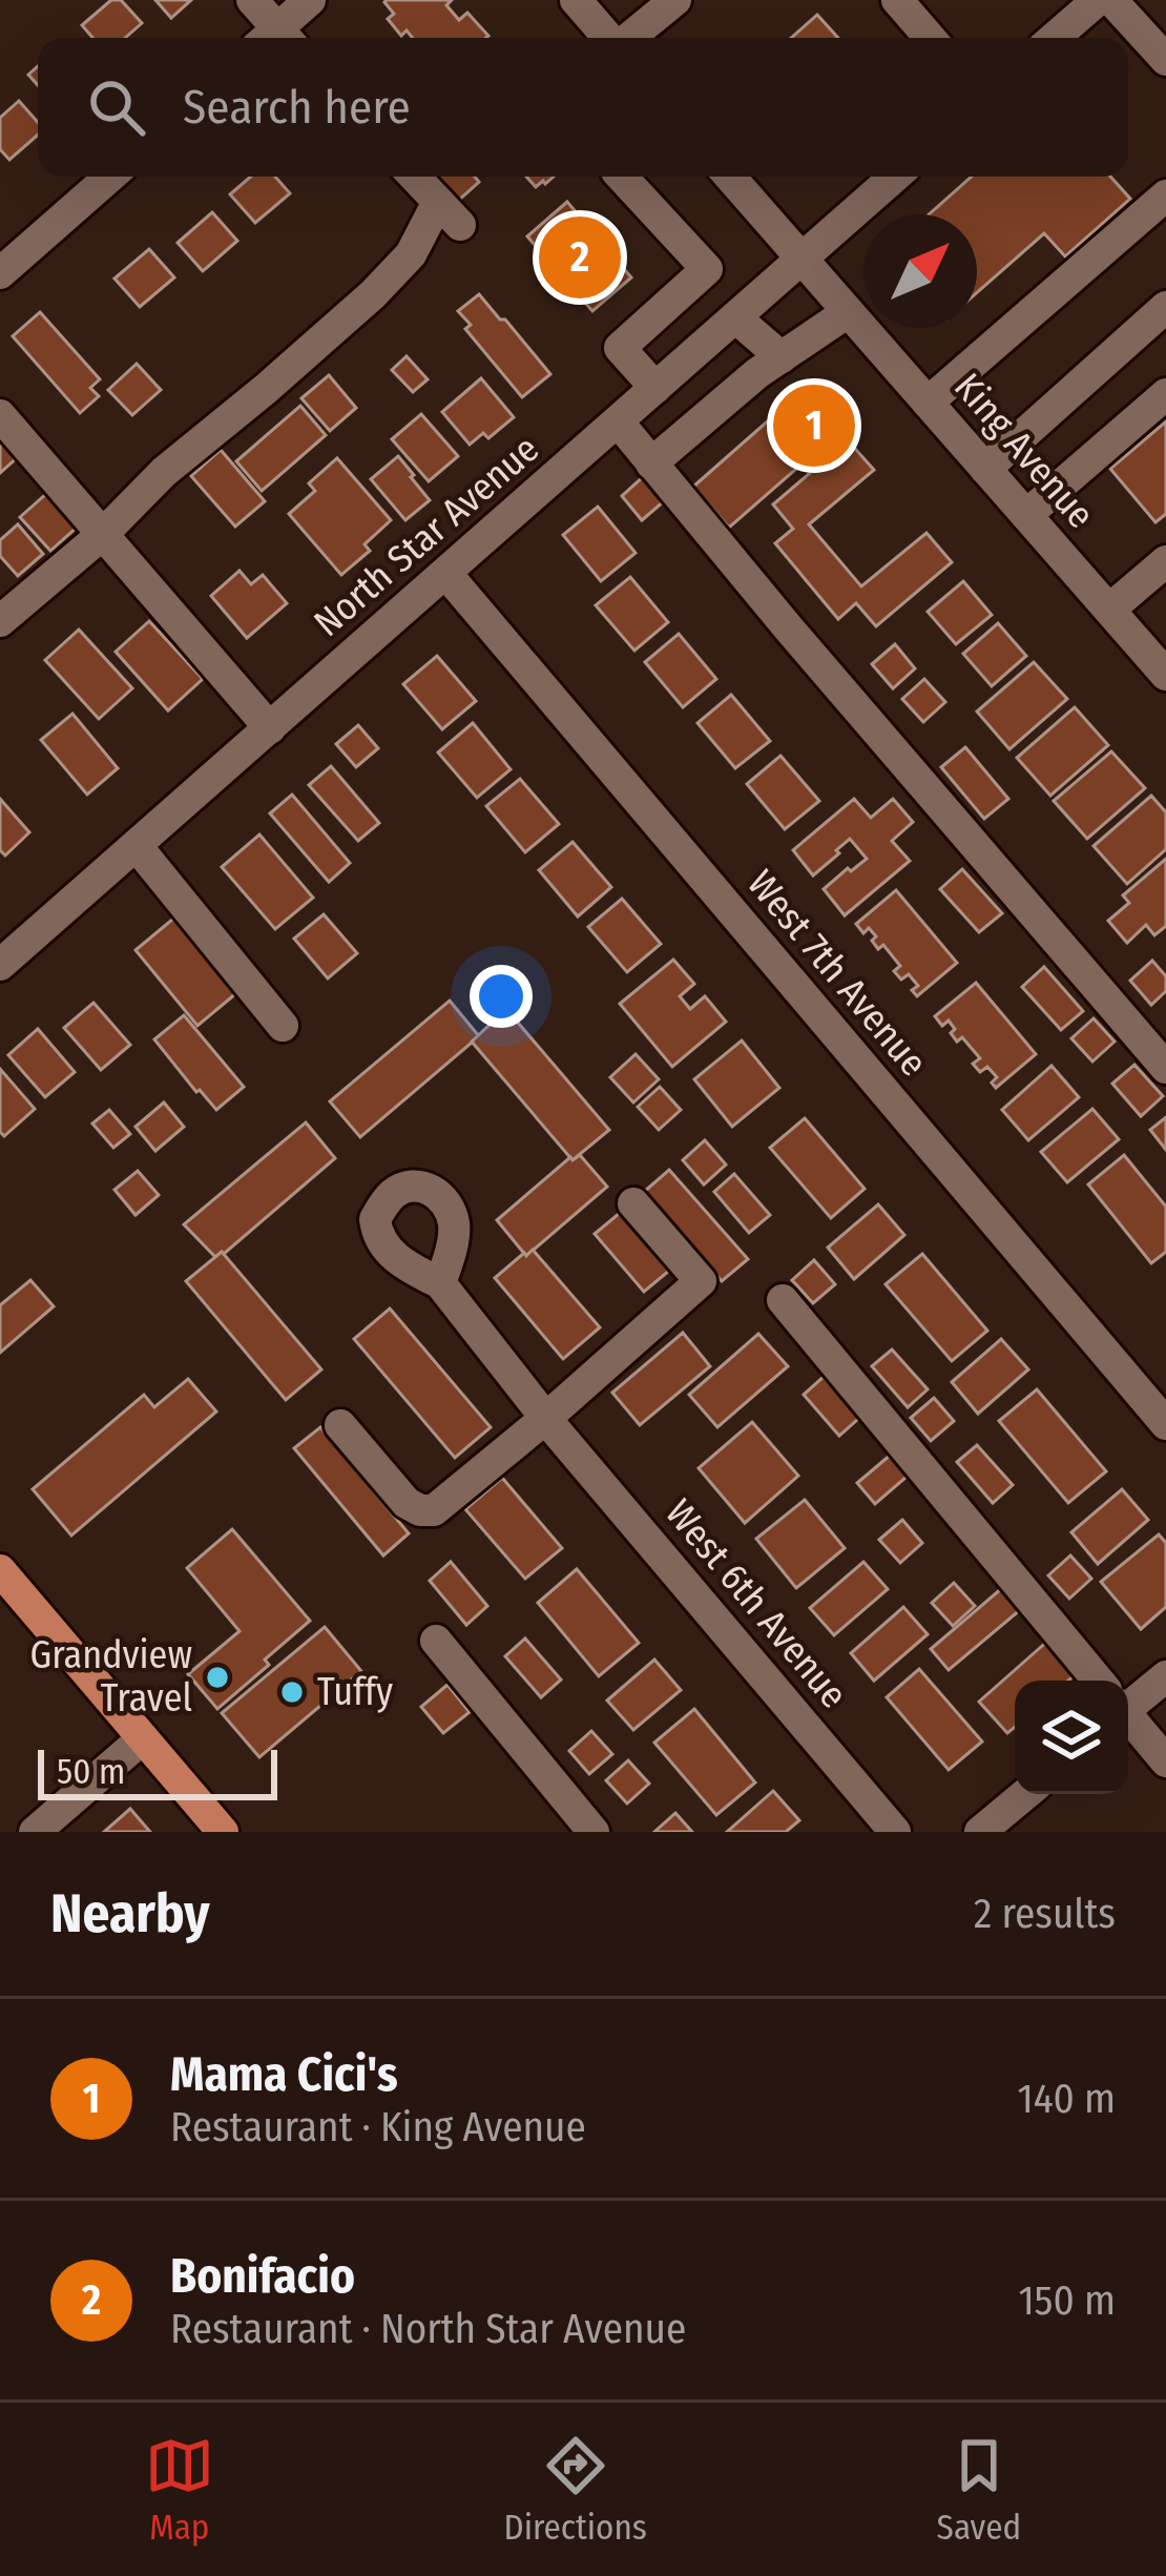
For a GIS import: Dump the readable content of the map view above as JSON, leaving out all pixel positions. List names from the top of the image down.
{
  "streets": {
    "street": [
      "King Avenue",
      "North Star Avenue",
      "West 7th Avenue",
      "West 6th Avenue"
    ]
  },
  "crossings": [
    ["King Avenue", "North Star Avenue"],
    ["North Star Avenue", "West 7th Avenue"]
  ],
  "places": ["Grandview Travel", "Tuffy"],
  "scale_bar": "50 m",
  "north": "top right",
  "page": {
    "search": "Search here",
    "pins": ["2", "1"],
    "scale": "50 m",
    "heading": ["Nearby", "2 results"],
    "list": [
      {
        "mark": "1",
        "name": "Mama Cici's",
        "note": "Restaurant · King Avenue",
        "value": "140 m"
      },
      {
        "mark": "2",
        "name": "Bonifacio",
        "note": "Restaurant · North Star Avenue",
        "value": "150 m"
      }
    ],
    "nav": ["Map", "Directions", "Saved"]
  }
}
